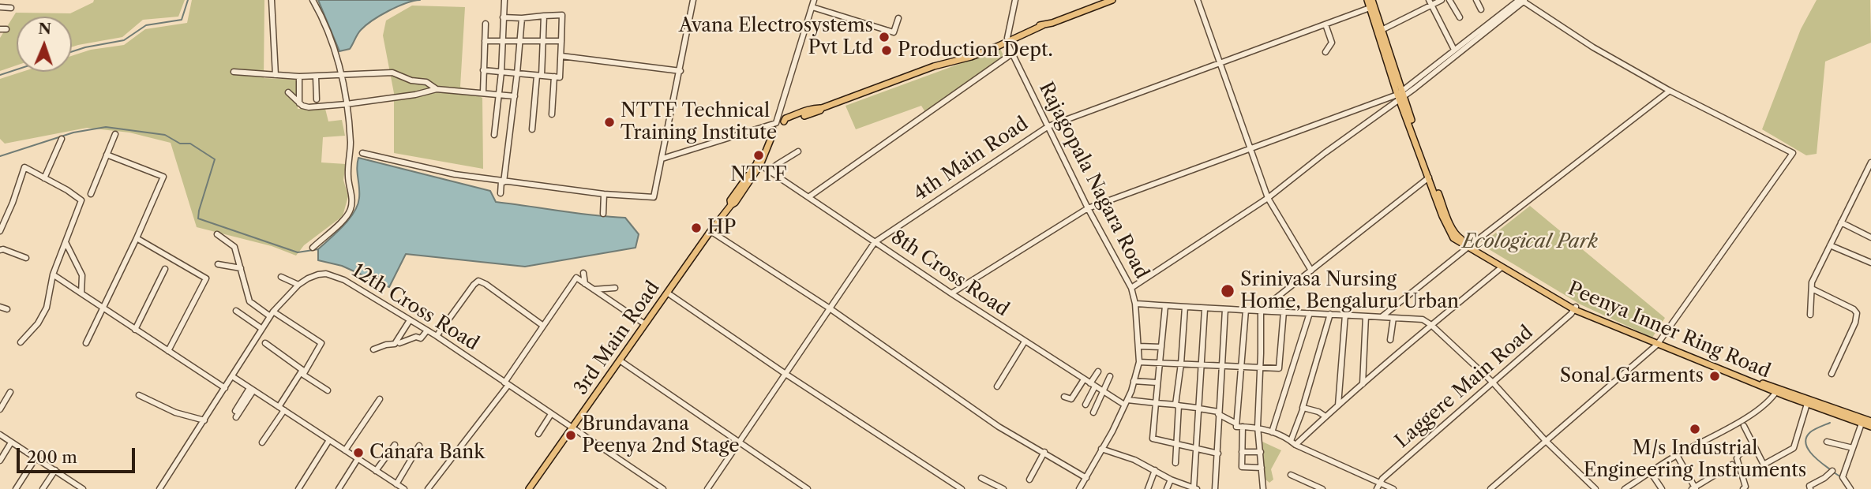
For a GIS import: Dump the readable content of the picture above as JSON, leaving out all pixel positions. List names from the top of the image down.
{
  "streets": {
    "main road": ["Peenya Inner Ring Road", "3rd Main Road"],
    "street": [
      "4th Main Road",
      "Rajagopala Nagara Road",
      "8th Cross Road",
      "12th Cross Road",
      "Laggere Main Road"
    ]
  },
  "crossings": [
    ["4th Main Road", "Rajagopala Nagara Road"],
    ["4th Main Road", "8th Cross Road"],
    ["4th Main Road", "Peenya Inner Ring Road"],
    ["Rajagopala Nagara Road", "8th Cross Road"],
    ["8th Cross Road", "3rd Main Road"],
    ["12th Cross Road", "3rd Main Road"],
    ["Peenya Inner Ring Road", "Laggere Main Road"]
  ],
  "parks": ["Ecological Park"],
  "places": [
    "Avana Electrosystems Pvt Ltd",
    "Production Dept.",
    "NTTF Technical Training Institute",
    "NTTF",
    "HP",
    "Srinivasa Nursing Home, Bengaluru Urban",
    "Sonal Garments",
    "M/s Industrial Engineering Instruments",
    "Brundavana Peenya 2nd Stage",
    "Canara Bank"
  ],
  "scale_bar": "200 m",
  "north": "top"
}
